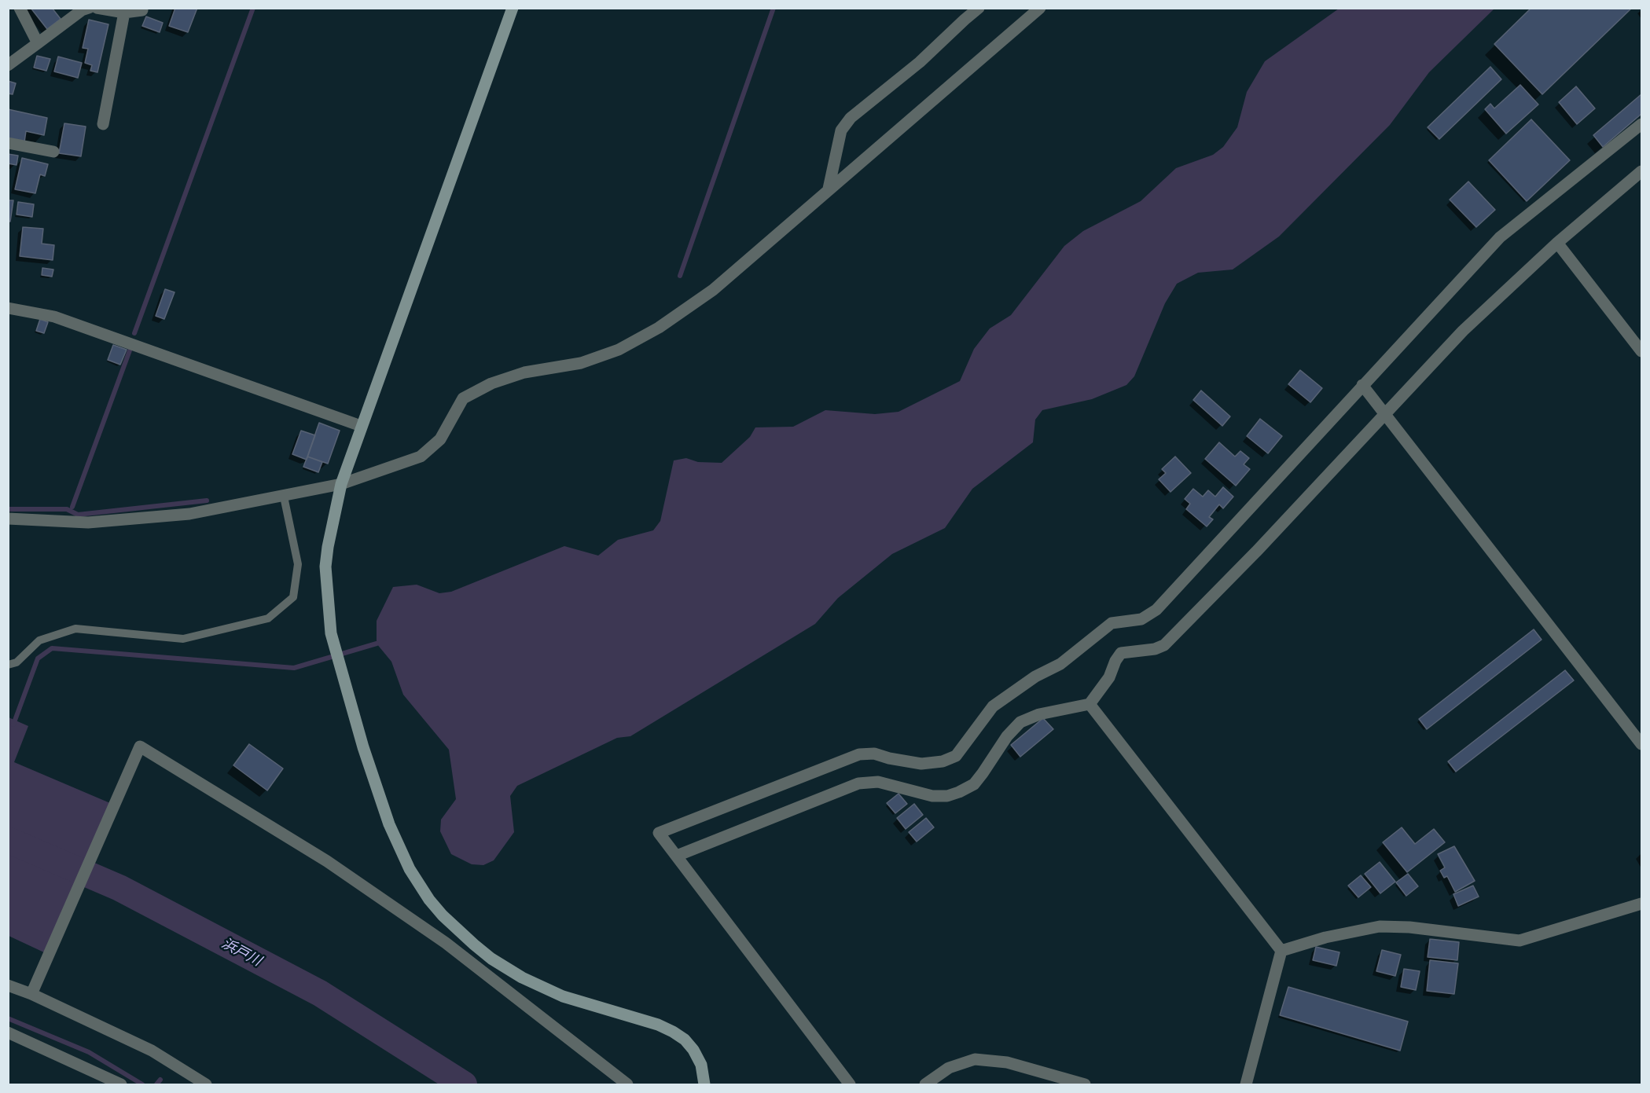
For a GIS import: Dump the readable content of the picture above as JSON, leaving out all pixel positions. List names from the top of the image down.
{
  "water": ["浜戸川"]
}
